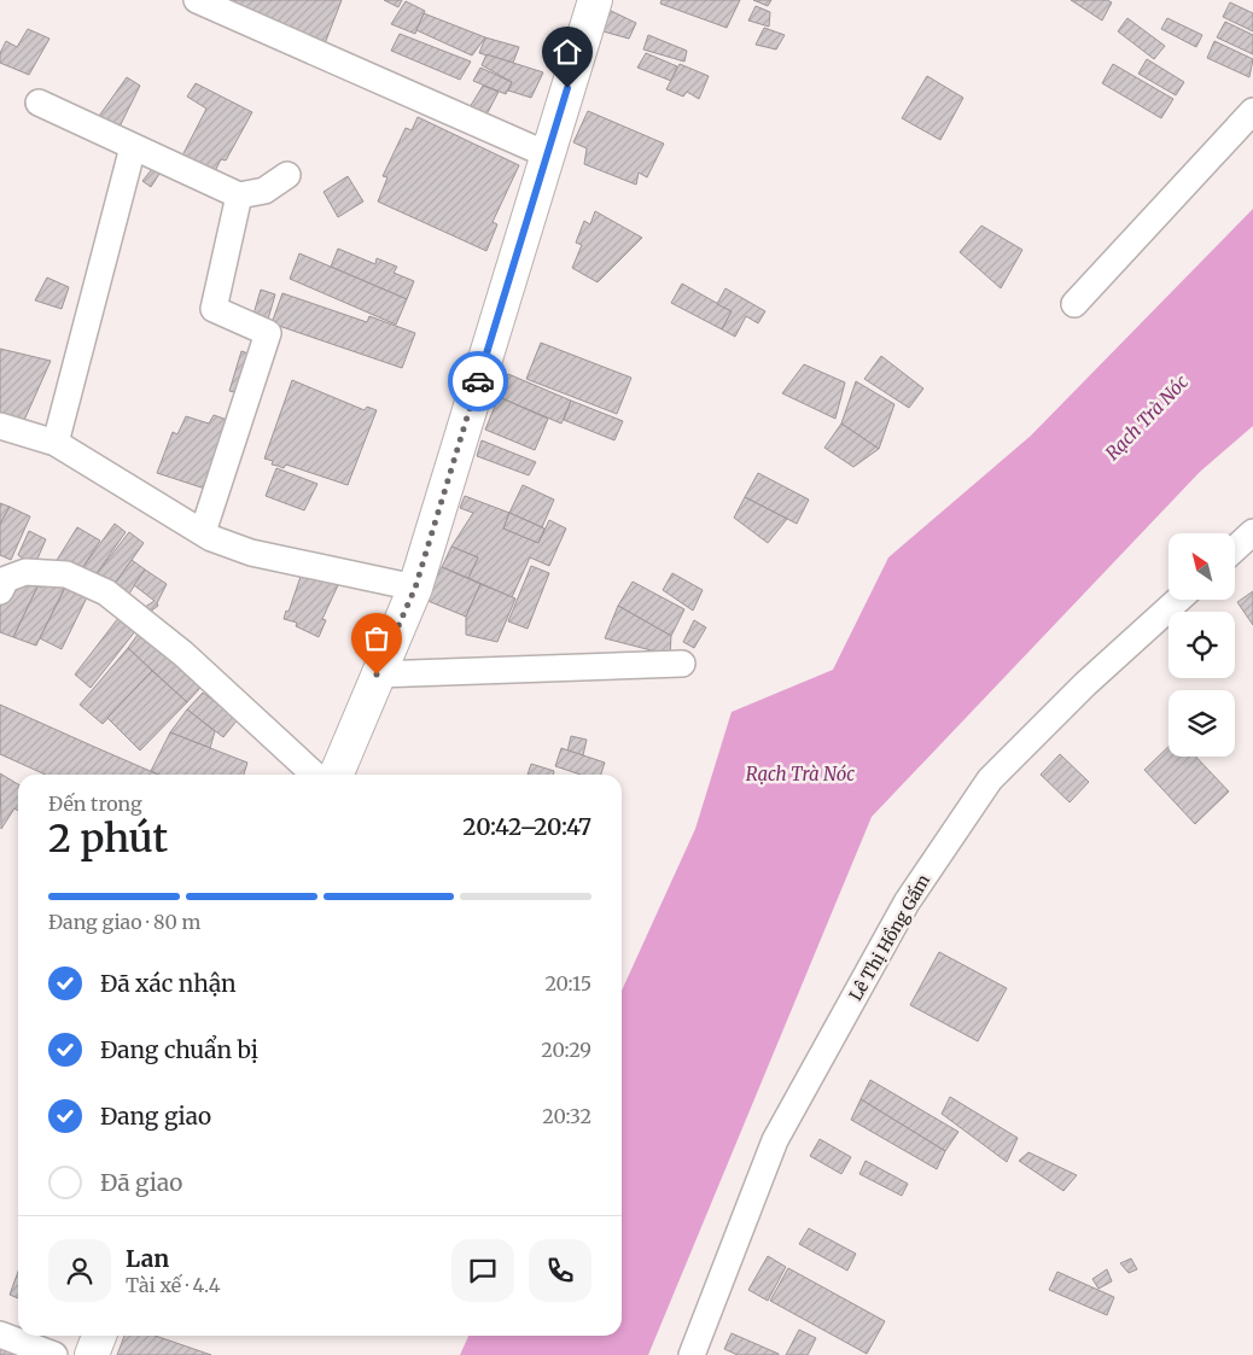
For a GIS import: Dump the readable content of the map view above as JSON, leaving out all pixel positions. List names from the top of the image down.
{
  "streets": {
    "street": ["Lê Thị Hồng Gấm"]
  },
  "water": ["Rạch Trà Nóc"],
  "north": "top left",
  "page": {
    "heading": ["2 phút", "Đến trong", "20:42–20:47"],
    "panel": ["Lan", "Tài xế · 4.4"],
    "bar": "Đang giao · 80 m",
    "list": [
      ["Đã xác nhận", "20:15"],
      ["Đang chuẩn bị", "20:29"],
      ["Đang giao", "20:32"],
      "Đã giao"
    ]
  }
}
